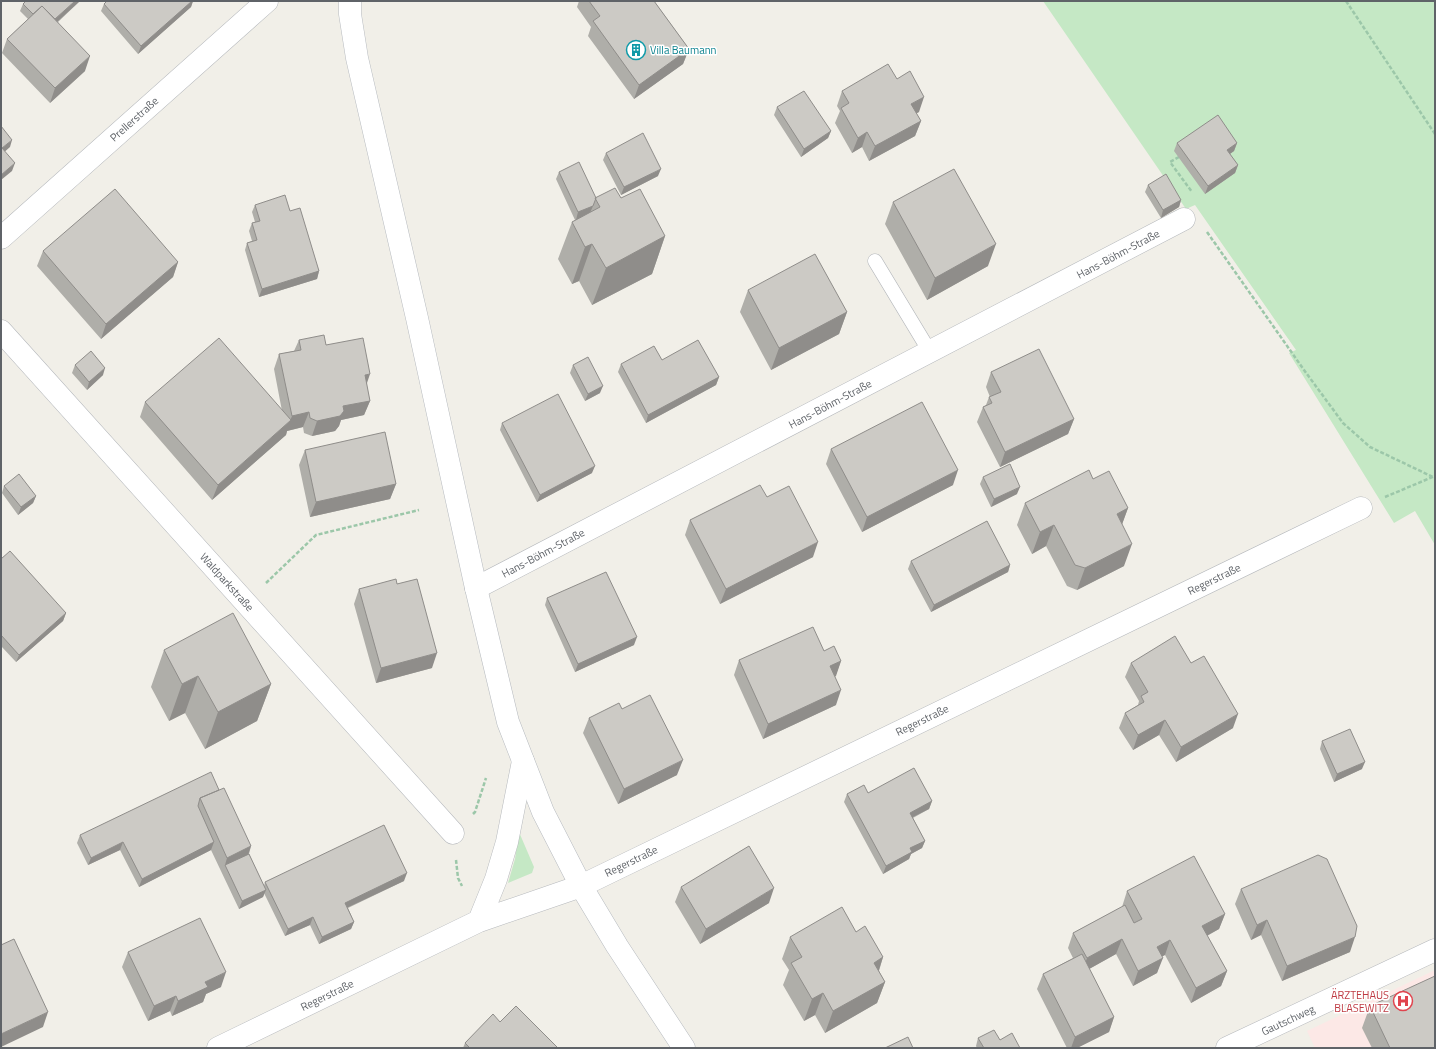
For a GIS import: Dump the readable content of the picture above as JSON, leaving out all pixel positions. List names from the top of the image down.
{
  "streets": {
    "street": [
      "Prellerstraße",
      "Hans-Böhm-Straße",
      "Regerstraße",
      "Waldparkstraße",
      "Gautschweg"
    ]
  },
  "places": {
    "building": ["Villa Baumann"],
    "hospital": ["ÄRZTEHAUS BLASEWITZ"]
  }
}
